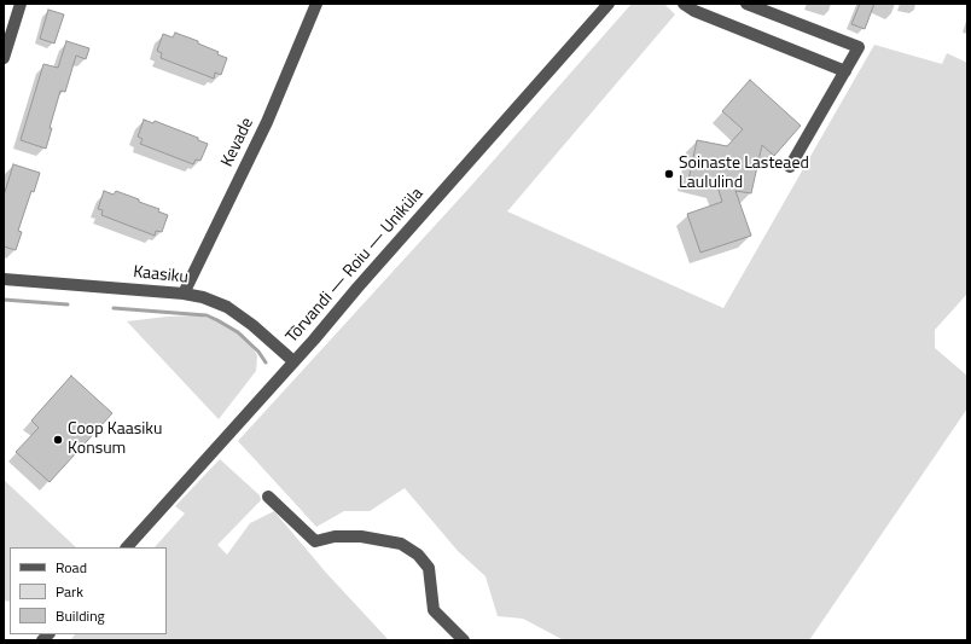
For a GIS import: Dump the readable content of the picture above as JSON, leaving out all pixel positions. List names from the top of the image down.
{
  "streets": {
    "street": ["Kevade", "Tõrvandi — Roiu — Uniküla", "Kaasiku"]
  },
  "crossings": [
    ["Kevade", "Kaasiku"],
    ["Tõrvandi — Roiu — Uniküla", "Kaasiku"]
  ],
  "places": ["Soinaste Lasteaed Laululind", "Coop Kaasiku Konsum"],
  "legend": ["Road", "Park", "Building"]
}
